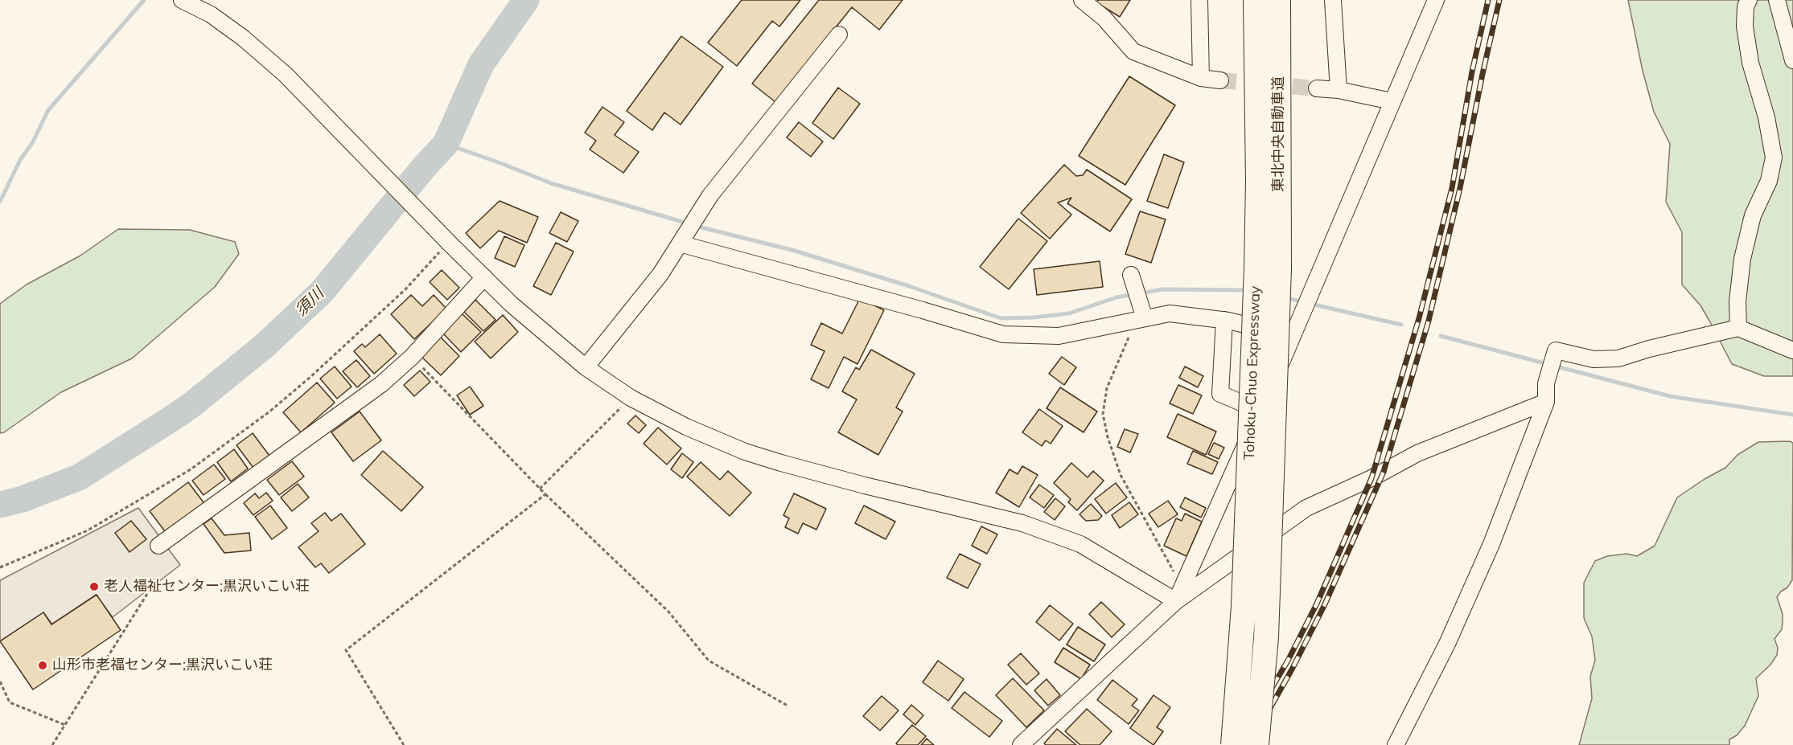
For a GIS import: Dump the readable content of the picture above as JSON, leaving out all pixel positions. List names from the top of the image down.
{
  "streets": {
    "highway": ["東北中央自動車道", "Tohoku-Chuo Expressway"]
  },
  "crossings": [
    ["東北中央自動車道", "Tohoku-Chuo Expressway"]
  ],
  "water": ["須川"],
  "places": ["老人福祉センター;黒沢いこい荘", "山形市老福センター;黒沢いこい荘"]
}
